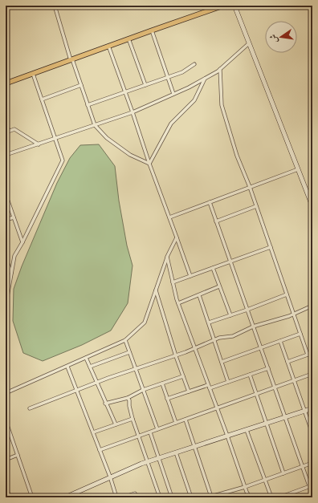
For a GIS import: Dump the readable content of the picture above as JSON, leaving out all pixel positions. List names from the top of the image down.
{
  "north": "left"
}
